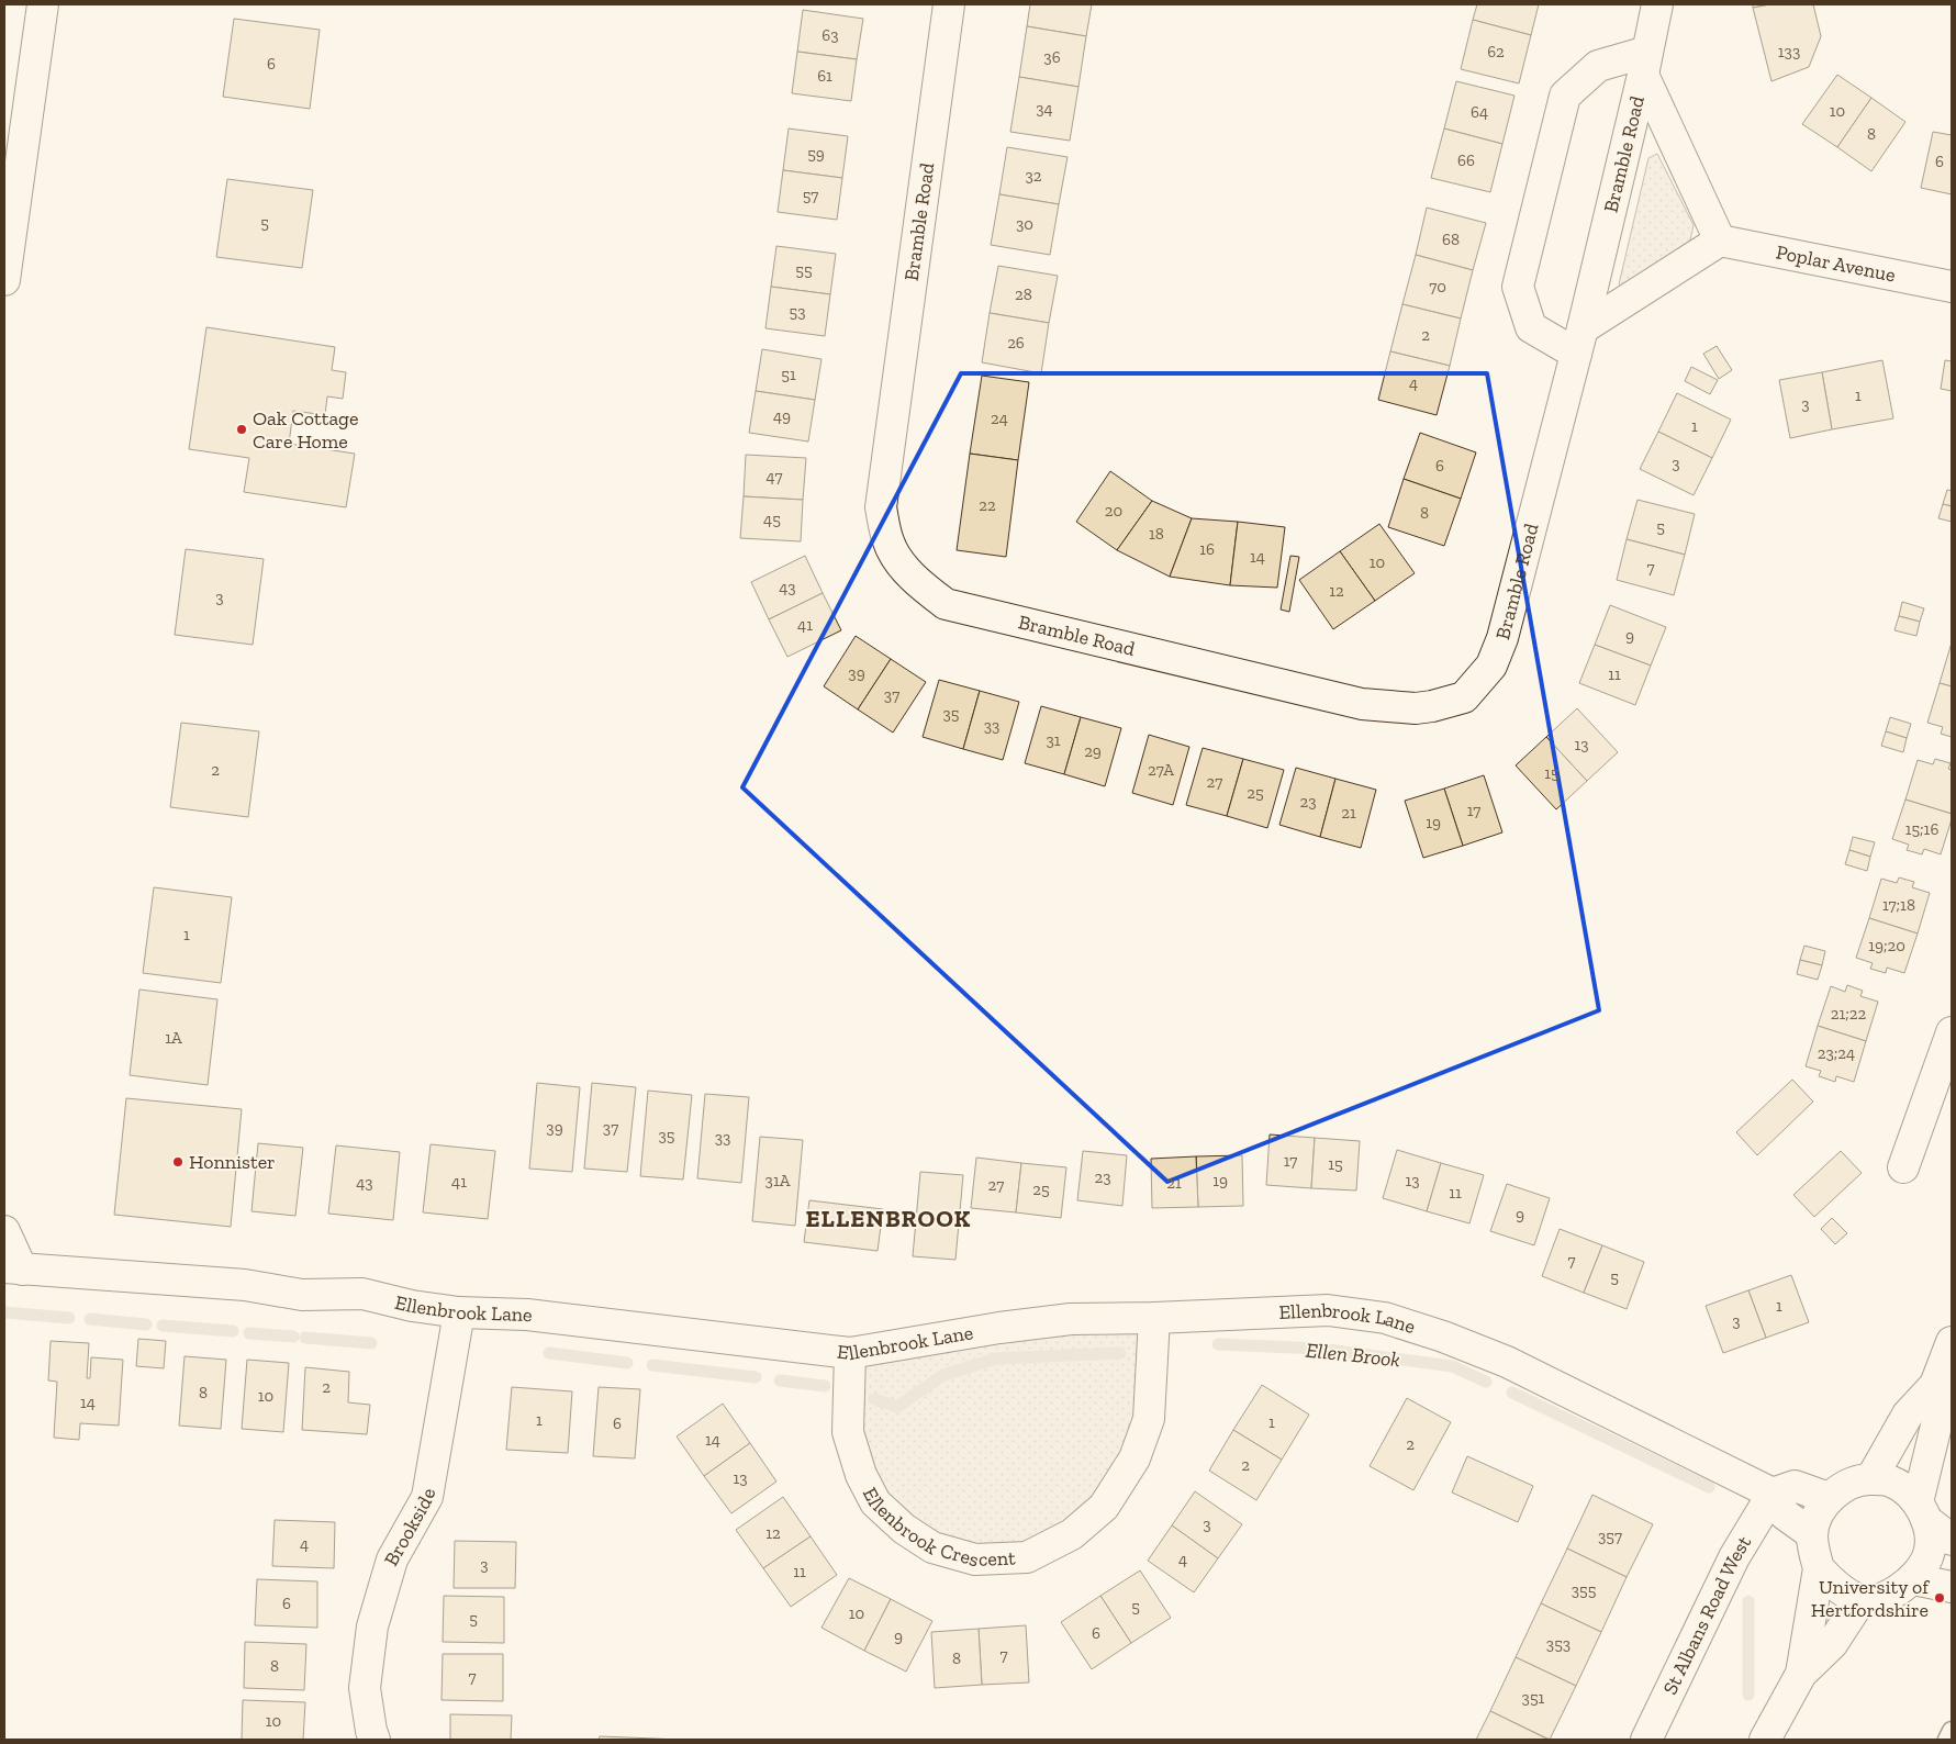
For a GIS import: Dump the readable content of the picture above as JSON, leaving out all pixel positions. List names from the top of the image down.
{
  "streets": {
    "street": [
      "Bramble Road",
      "Poplar Avenue",
      "Ellenbrook Lane",
      "Ellenbrook Crescent",
      "Brookside",
      "St Albans Road West"
    ]
  },
  "crossings": [
    ["Ellenbrook Lane", "Ellenbrook Crescent"],
    ["Ellenbrook Lane", "Brookside"],
    ["Ellenbrook Lane", "St Albans Road West"]
  ],
  "districts": ["ELLENBROOK"],
  "water": ["Ellen Brook"],
  "places": ["Oak Cottage Care Home", "Honnister", "University of Hertfordshire"],
  "house_numbers": [
    "63",
    "62",
    "133",
    "36",
    "6",
    "61",
    "34",
    "10",
    "64",
    "8",
    "59",
    "66",
    "6",
    "32",
    "57",
    "5",
    "30",
    "68",
    "55",
    "70",
    "28",
    "53",
    "2",
    "26",
    "51",
    "4",
    "1",
    "3",
    "49",
    "24",
    "1",
    "3",
    "6",
    "47",
    "22",
    "20",
    "8",
    "45",
    "5",
    "18",
    "16",
    "14",
    "10",
    "7",
    "43",
    "12",
    "3",
    "41",
    "9",
    "39",
    "11",
    "37",
    "35",
    "33",
    "31",
    "13",
    "29",
    "2",
    "27A",
    "15",
    "27",
    "25",
    "23",
    "17",
    "21",
    "19",
    "15;16",
    "17;18",
    "1",
    "19;20",
    "21;22",
    "1A",
    "23;24",
    "39",
    "37",
    "35",
    "33",
    "17",
    "15",
    "23",
    "31A",
    "19",
    "13",
    "41",
    "43",
    "21",
    "27",
    "25",
    "11",
    "9",
    "7",
    "5",
    "1",
    "3",
    "2",
    "8",
    "10",
    "14",
    "1",
    "1",
    "6",
    "14",
    "2",
    "2",
    "13",
    "3",
    "12",
    "357",
    "4",
    "4",
    "3",
    "11",
    "355",
    "6",
    "5",
    "10",
    "5",
    "6",
    "9",
    "353",
    "7",
    "8",
    "8",
    "7",
    "351",
    "10"
  ]
}
